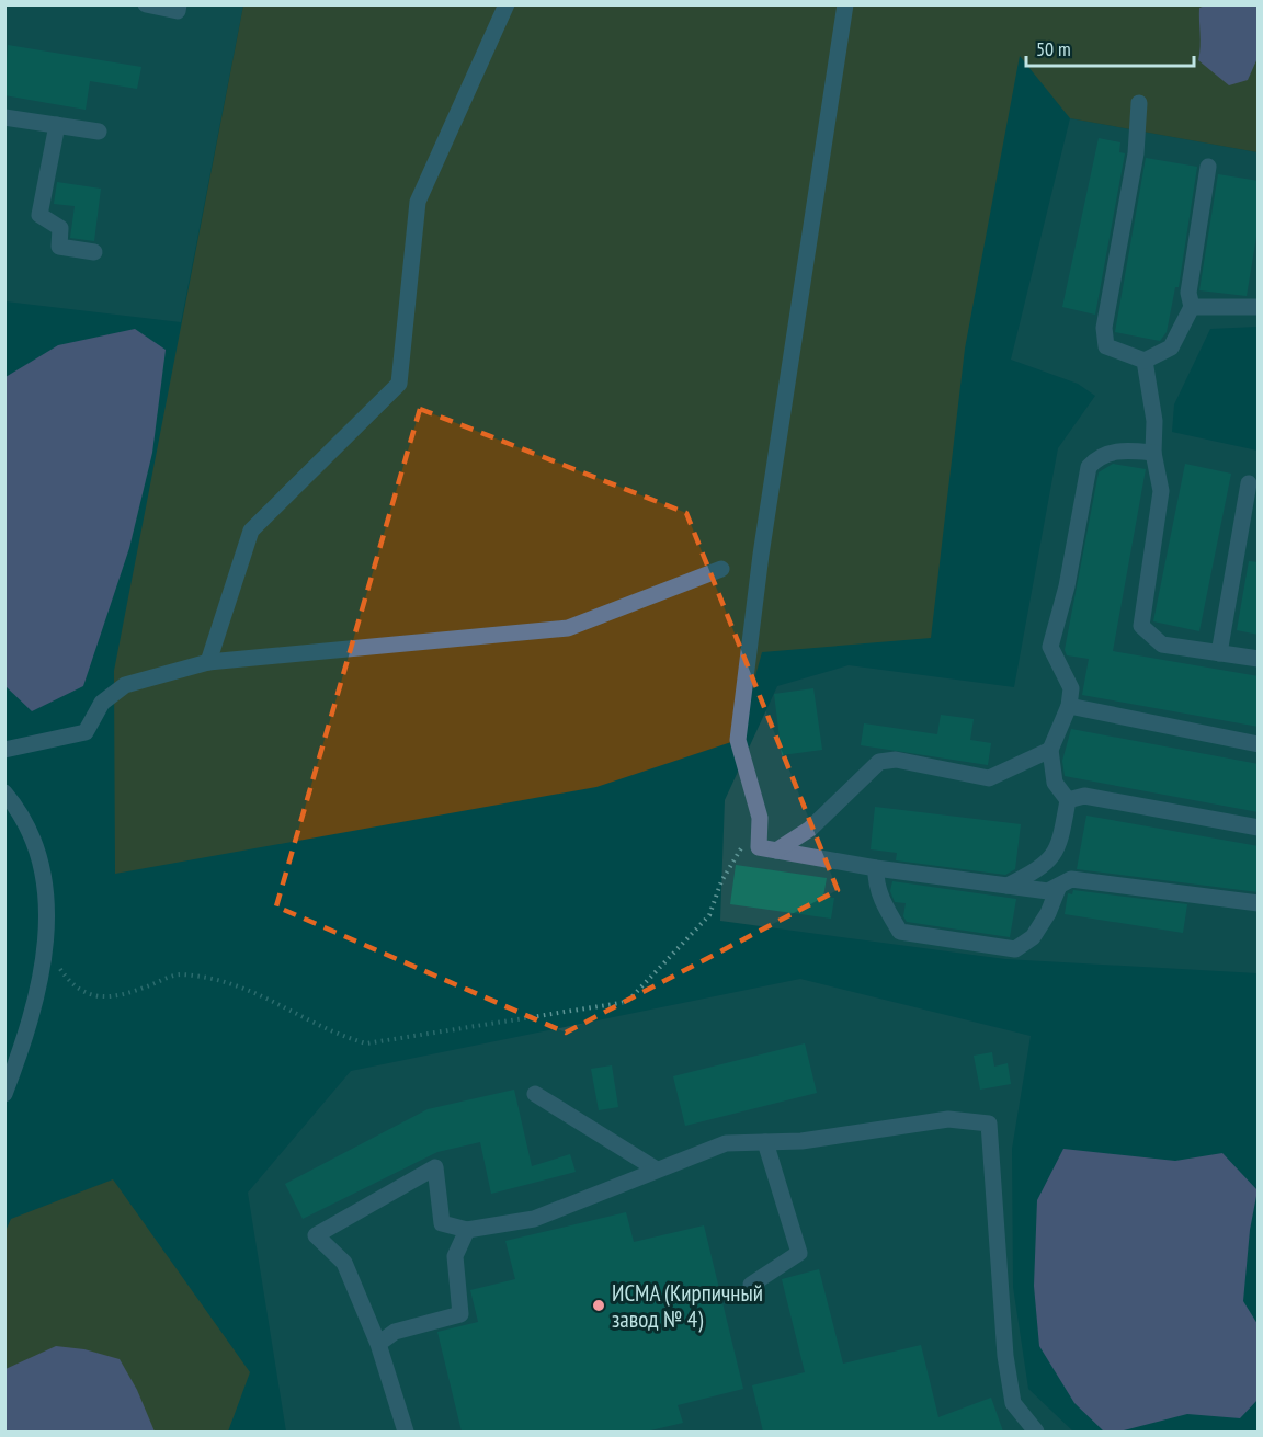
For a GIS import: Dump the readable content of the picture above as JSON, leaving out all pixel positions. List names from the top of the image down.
{
  "places": ["ИСМА (Кирпичный завод № 4)"],
  "scale_bar": "50 m"
}
